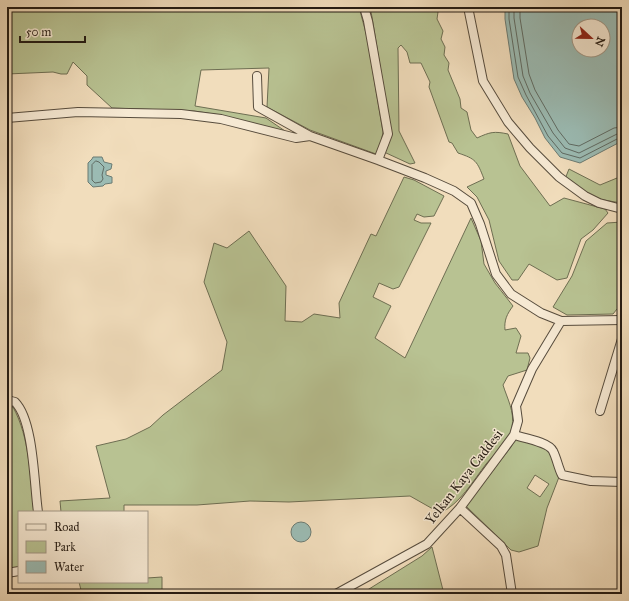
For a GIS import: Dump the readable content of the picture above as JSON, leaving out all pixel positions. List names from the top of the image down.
{
  "streets": {
    "street": ["Yelkan Kaya Caddesi"]
  },
  "legend": ["Road", "Park", "Water"],
  "scale_bar": "50 m",
  "north": "right"
}
